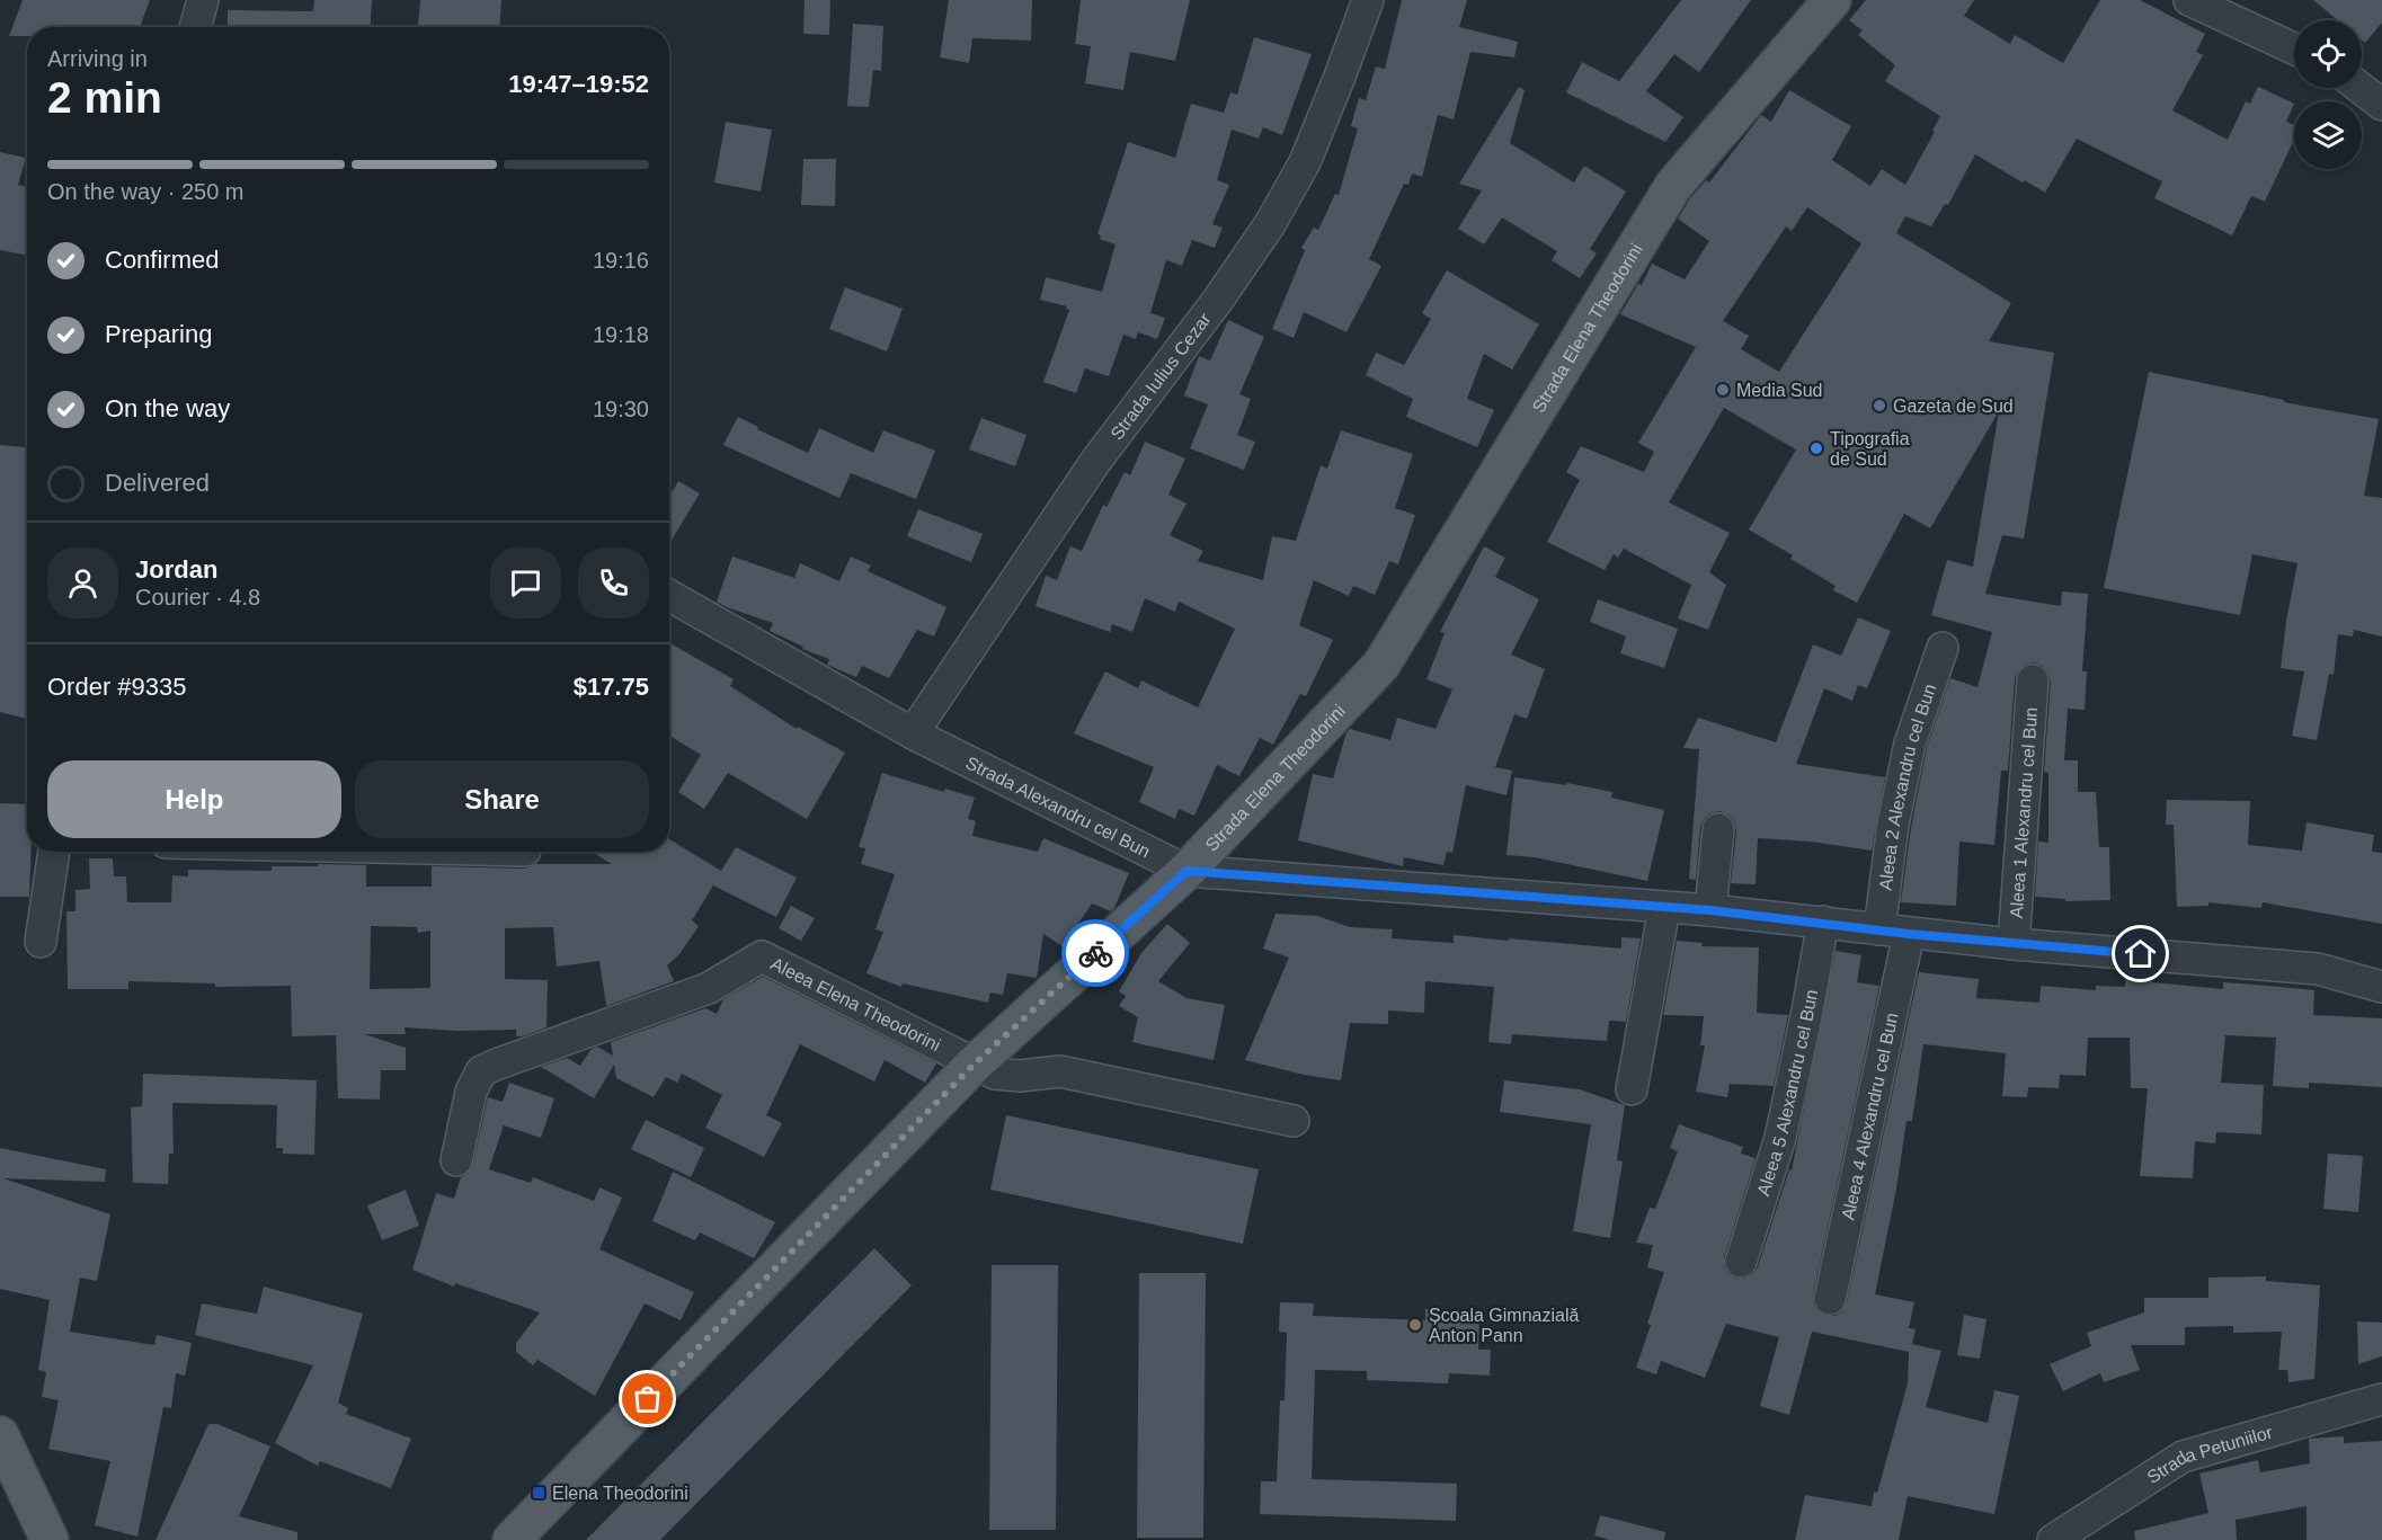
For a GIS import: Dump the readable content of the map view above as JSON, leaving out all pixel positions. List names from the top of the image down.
{
  "streets": {
    "main road": ["Strada Elena Theodorini"],
    "street": [
      "Strada Iulius Cezar",
      "Aleea 2 Alexandru cel Bun",
      "Strada Alexandru cel Bun",
      "Aleea 1 Alexandru cel Bun",
      "Aleea Elena Theodorini",
      "Aleea 5 Alexandru cel Bun",
      "Aleea 4 Alexandru cel Bun",
      "Strada Petuniilor"
    ]
  },
  "crossings": [
    ["Strada Elena Theodorini", "Strada Alexandru cel Bun"],
    ["Strada Elena Theodorini", "Aleea Elena Theodorini"],
    ["Strada Iulius Cezar", "Strada Alexandru cel Bun"],
    ["Aleea 2 Alexandru cel Bun", "Strada Alexandru cel Bun"],
    ["Strada Alexandru cel Bun", "Aleea 1 Alexandru cel Bun"],
    ["Strada Alexandru cel Bun", "Aleea 5 Alexandru cel Bun"],
    ["Strada Alexandru cel Bun", "Aleea 4 Alexandru cel Bun"]
  ],
  "places": {
    "other": [
      "Media Sud",
      "Gazeta de Sud",
      "Tipografia de Sud",
      "Școala Gimnazială Anton Pann"
    ],
    "transit": ["Elena Theodorini"]
  },
  "page": {
    "heading": ["2 min", "Arriving in", "19:47–19:52"],
    "panel": [
      "Jordan",
      "Courier · 4.8",
      "Order #9335",
      "$17.75"
    ],
    "bar": "On the way · 250 m",
    "list": [
      ["Confirmed", "19:16"],
      ["Preparing", "19:18"],
      ["On the way", "19:30"],
      "Delivered"
    ],
    "buttons": ["Help", "Share"]
  }
}
